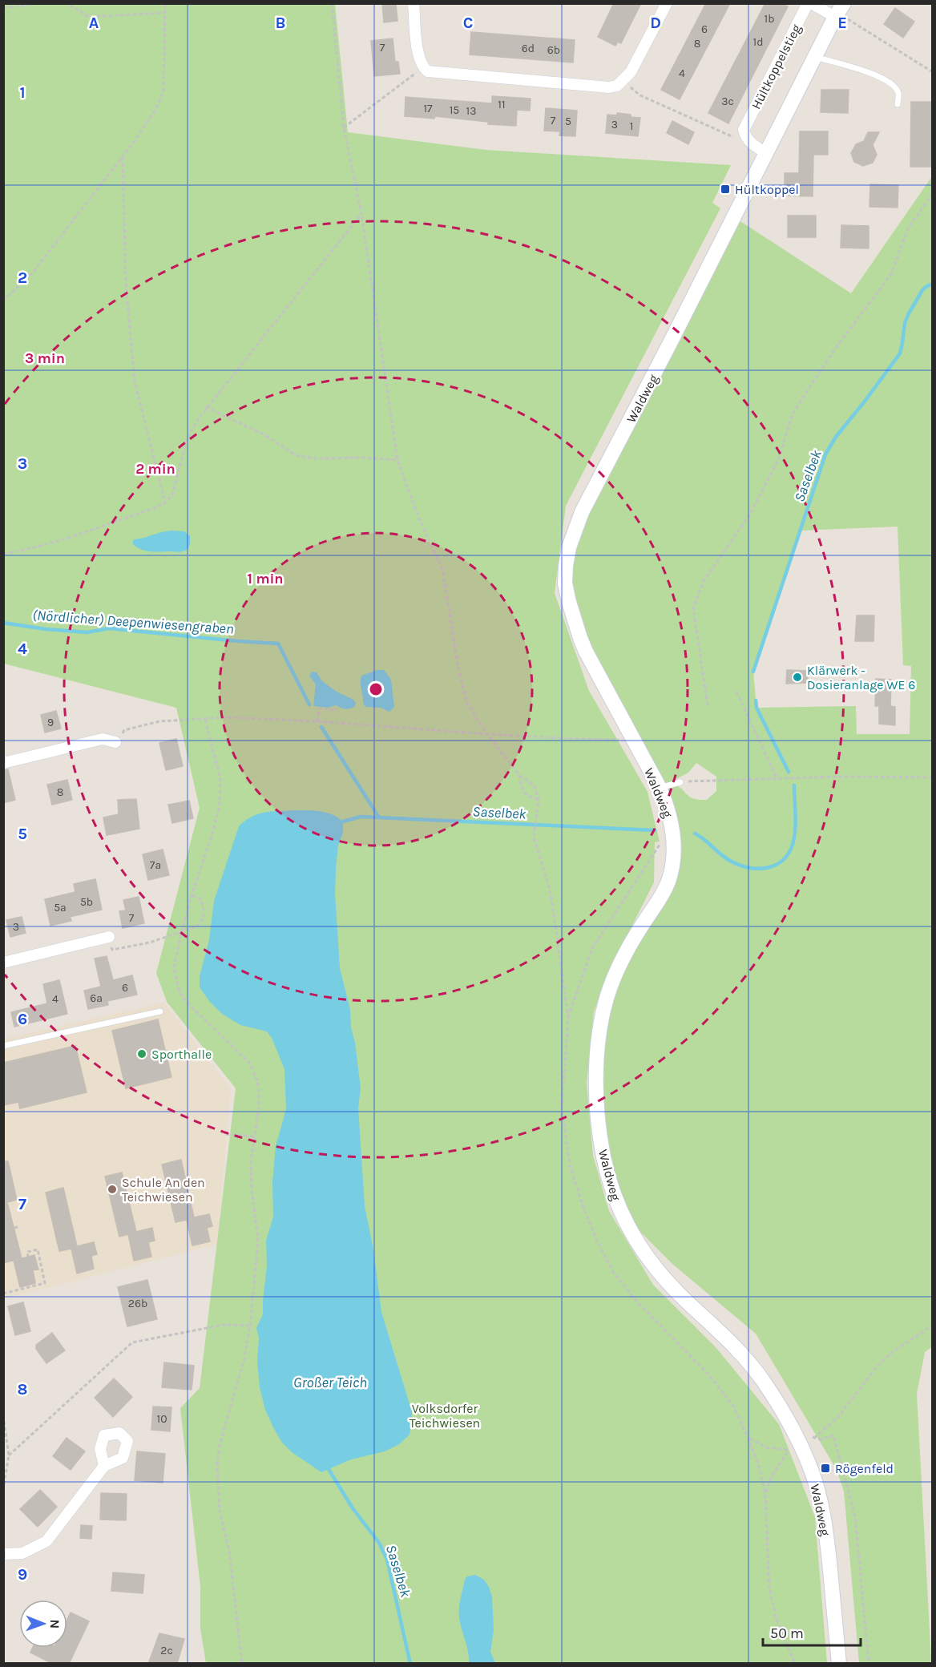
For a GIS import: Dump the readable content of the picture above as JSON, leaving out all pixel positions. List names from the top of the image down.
{
  "streets": {
    "main road": ["Waldweg"],
    "street": ["Hültkoppelstieg"]
  },
  "water": ["Saselbek", "(Nördlicher) Deepenwiesengraben", "Großer Teich"],
  "parks": ["Volksdorfer Teichwiesen"],
  "places": {
    "transit": ["Hültkoppel", "Rögenfeld"],
    "other": ["Klärwerk - Dosieranlage WE 6", "Sporthalle", "Schule An den Teichwiesen"]
  },
  "house_numbers": [
    "1b",
    "6",
    "1d",
    "8",
    "7",
    "6d",
    "6b",
    "4",
    "3c",
    "11",
    "17",
    "15",
    "13",
    "7",
    "5",
    "3",
    "1",
    "9",
    "8",
    "7a",
    "5b",
    "5a",
    "7",
    "3",
    "6",
    "6a",
    "4",
    "26b",
    "10",
    "2c"
  ],
  "scale_bar": "50 m",
  "north": "right",
  "grid": {
    "columns": [
      "A",
      "B",
      "C",
      "D",
      "E"
    ],
    "rows": [
      "1",
      "2",
      "3",
      "4",
      "5",
      "6",
      "7",
      "8",
      "9"
    ]
  },
  "rings": ["3 min", "2 min", "1 min"]
}
